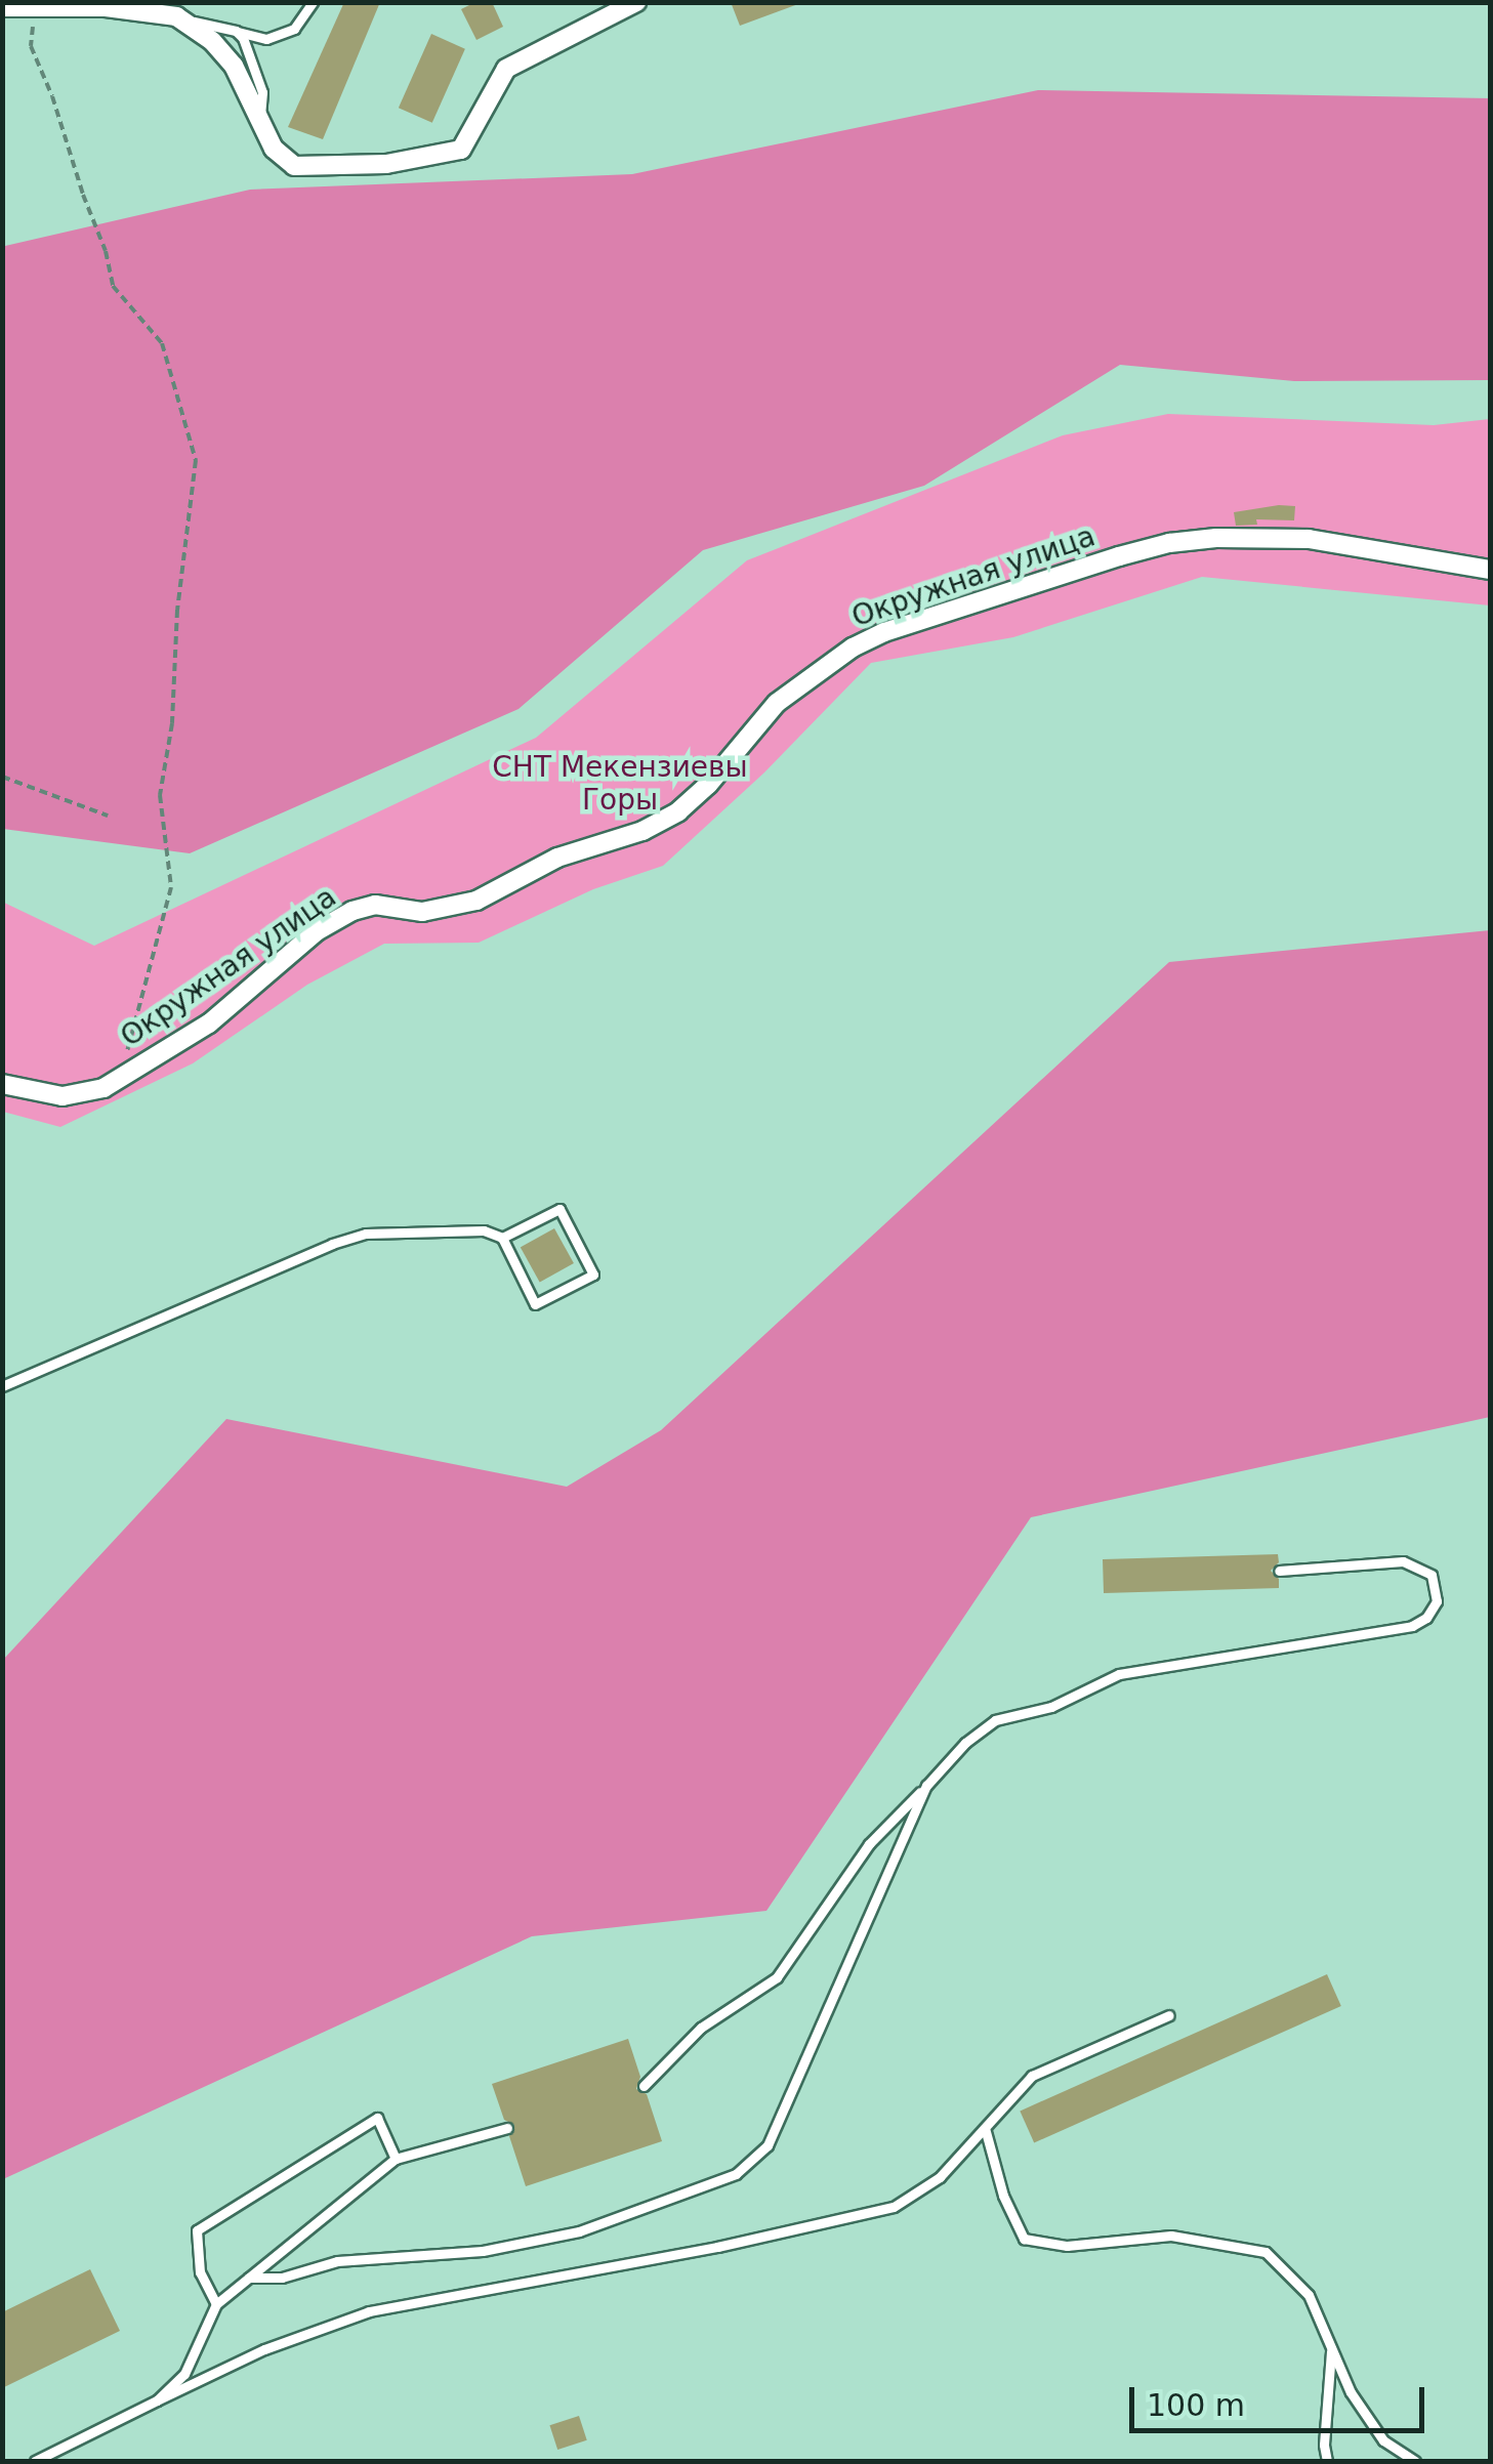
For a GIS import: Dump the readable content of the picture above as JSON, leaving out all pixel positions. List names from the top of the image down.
{
  "streets": {
    "street": ["Окружная улица"]
  },
  "parks": ["СНТ Мекензиевы Горы"],
  "scale_bar": "100 m"
}
